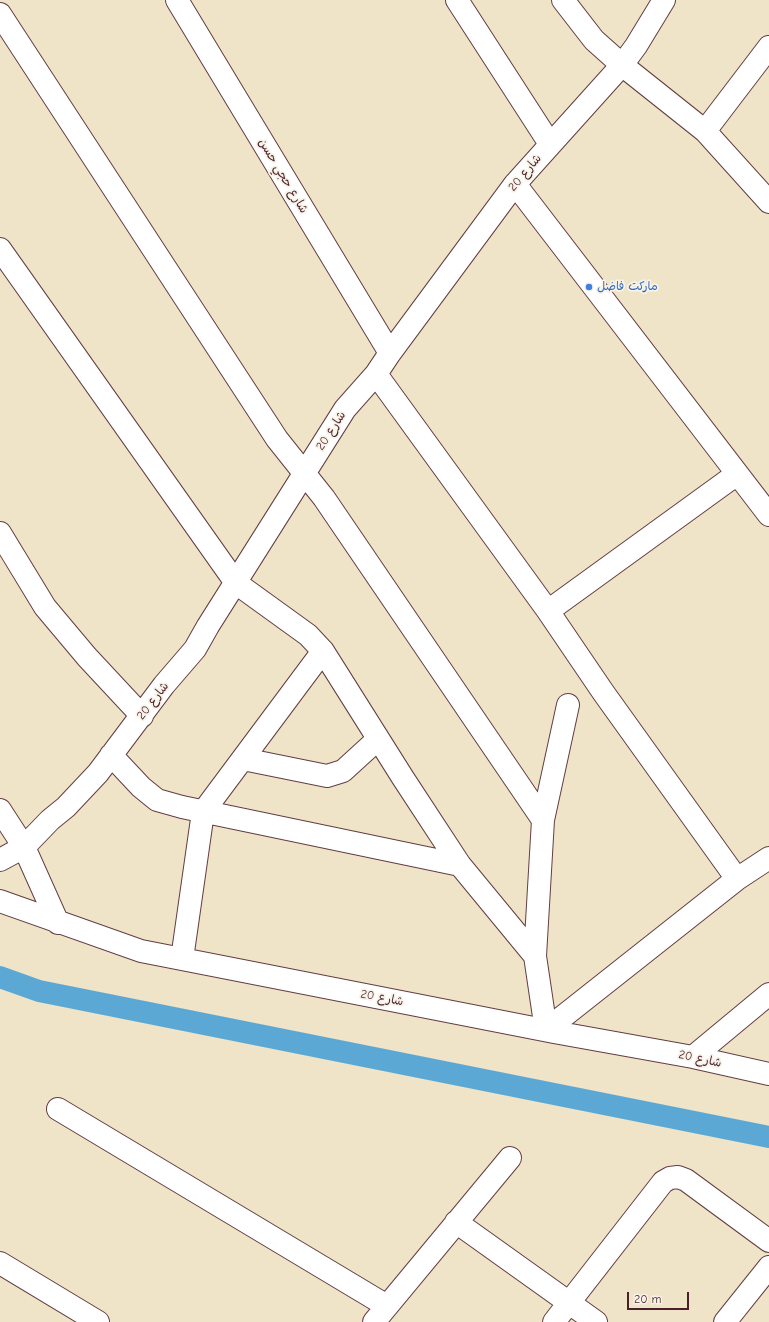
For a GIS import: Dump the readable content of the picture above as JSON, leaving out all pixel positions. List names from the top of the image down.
{
  "streets": {
    "street": ["شارع 20", "شارع حجي حسن"]
  },
  "crossings": [
    ["شارع 20", "شارع حجي حسن"]
  ],
  "places": ["ماركت فاضل"],
  "scale_bar": "20 m"
}
